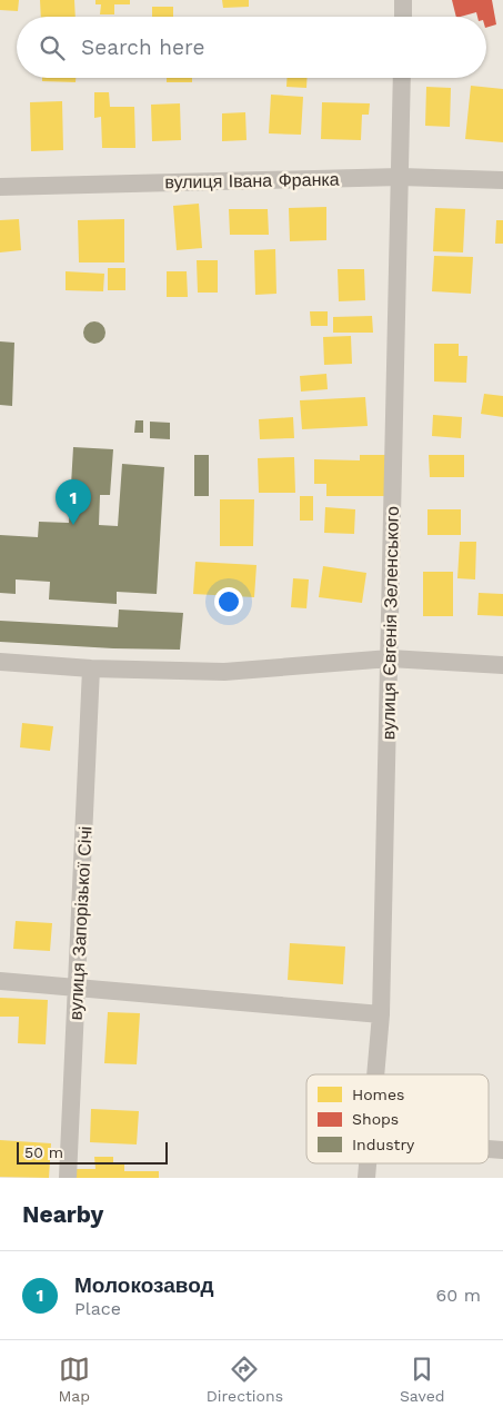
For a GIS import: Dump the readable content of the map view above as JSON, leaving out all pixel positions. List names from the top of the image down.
{
  "streets": {
    "street": ["вулиця Івана Франка", "вулиця Євгенія Зеленського", "вулиця Запорізької Січі"]
  },
  "crossings": [
    ["вулиця Івана Франка", "вулиця Євгенія Зеленського"]
  ],
  "legend": ["Homes", "Shops", "Industry"],
  "scale_bar": "50 m",
  "page": {
    "search": "Search here",
    "pins": "1",
    "scale": "50 m",
    "heading": "Nearby",
    "list": [
      {
        "mark": "1",
        "name": "Молокозавод",
        "note": "Place",
        "value": "60 m"
      }
    ],
    "nav": ["Map", "Directions", "Saved"]
  }
}
